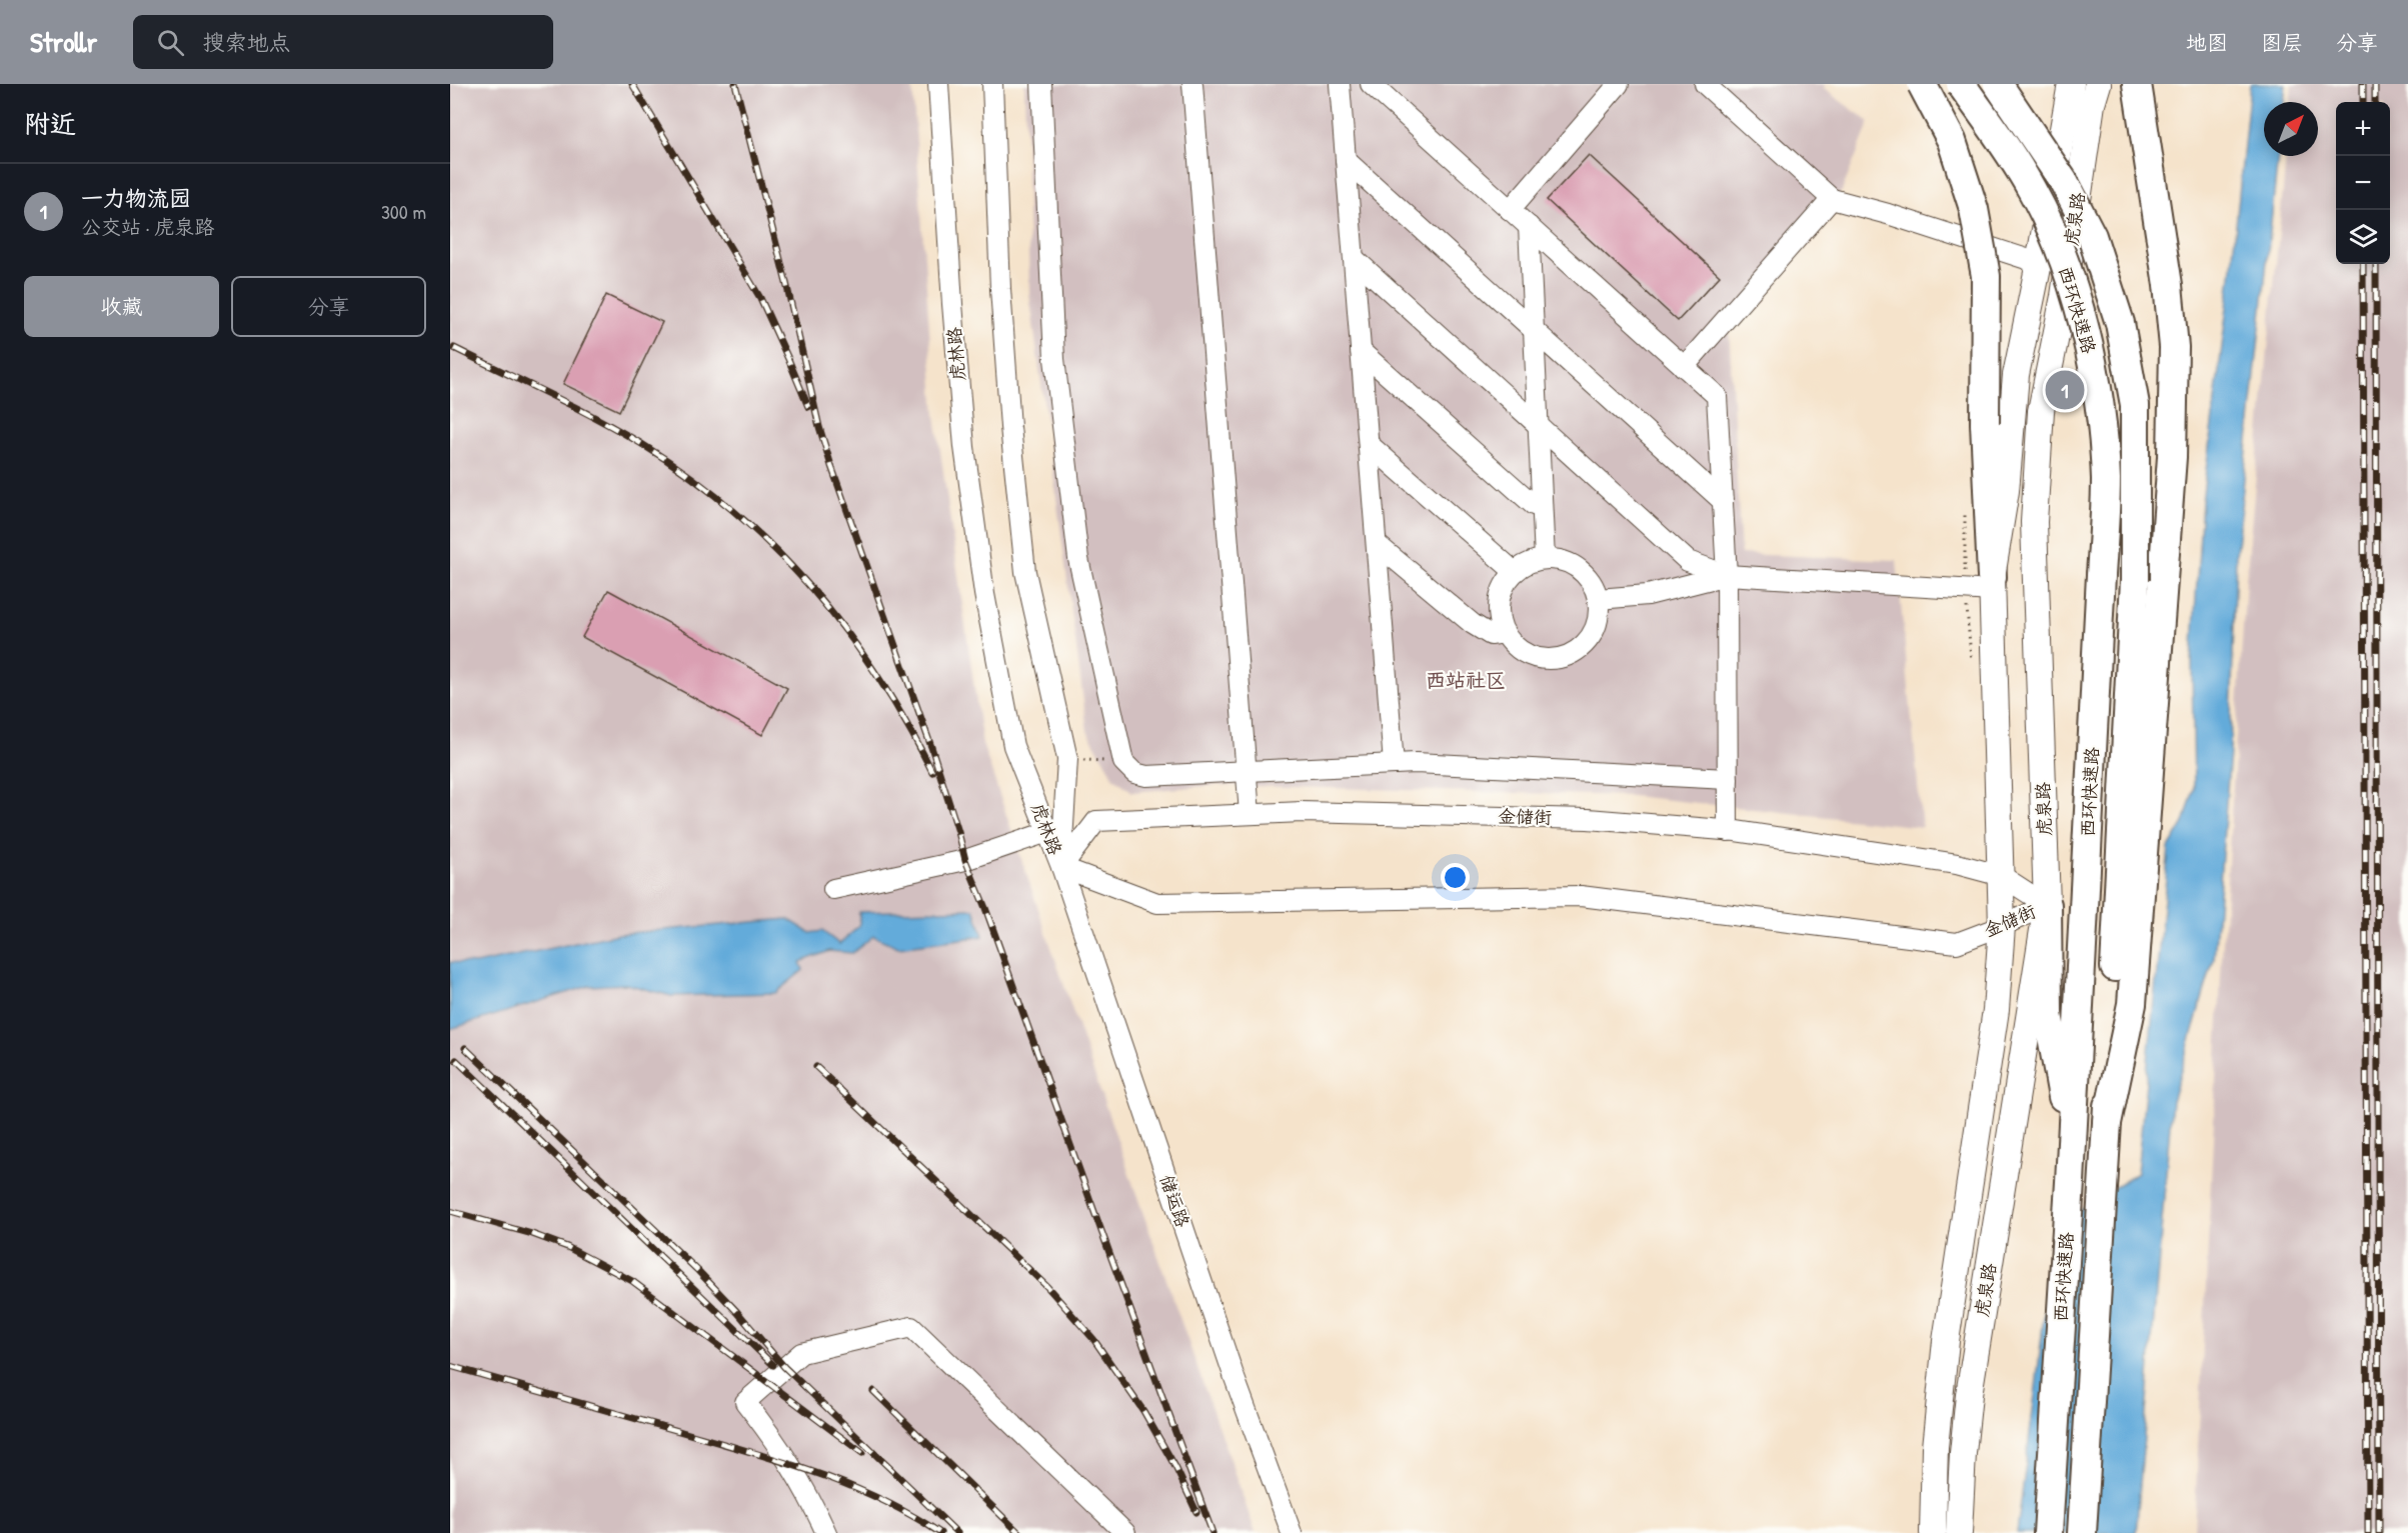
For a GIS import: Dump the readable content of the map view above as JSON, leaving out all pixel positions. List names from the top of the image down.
{
  "streets": {
    "highway": ["西环快速路"],
    "main road": ["虎泉路"],
    "street": ["虎林路", "金储街", "储运路"]
  },
  "crossings": [
    ["虎泉路", "金储街"],
    ["虎林路", "金储街"],
    ["虎林路", "储运路"],
    ["金储街", "储运路"]
  ],
  "districts": ["西站社区"],
  "north": "top right",
  "page": {
    "header": "Strollr",
    "search": "搜索地点",
    "nav": ["地图", "图层", "分享"],
    "heading": "附近",
    "map_buttons": ["+", "−"],
    "list": [
      {
        "mark": "1",
        "name": "一力物流园",
        "note": "公交站 · 虎泉路",
        "value": "300 m"
      }
    ],
    "buttons": ["收藏", "分享"],
    "pins": "1"
  }
}
